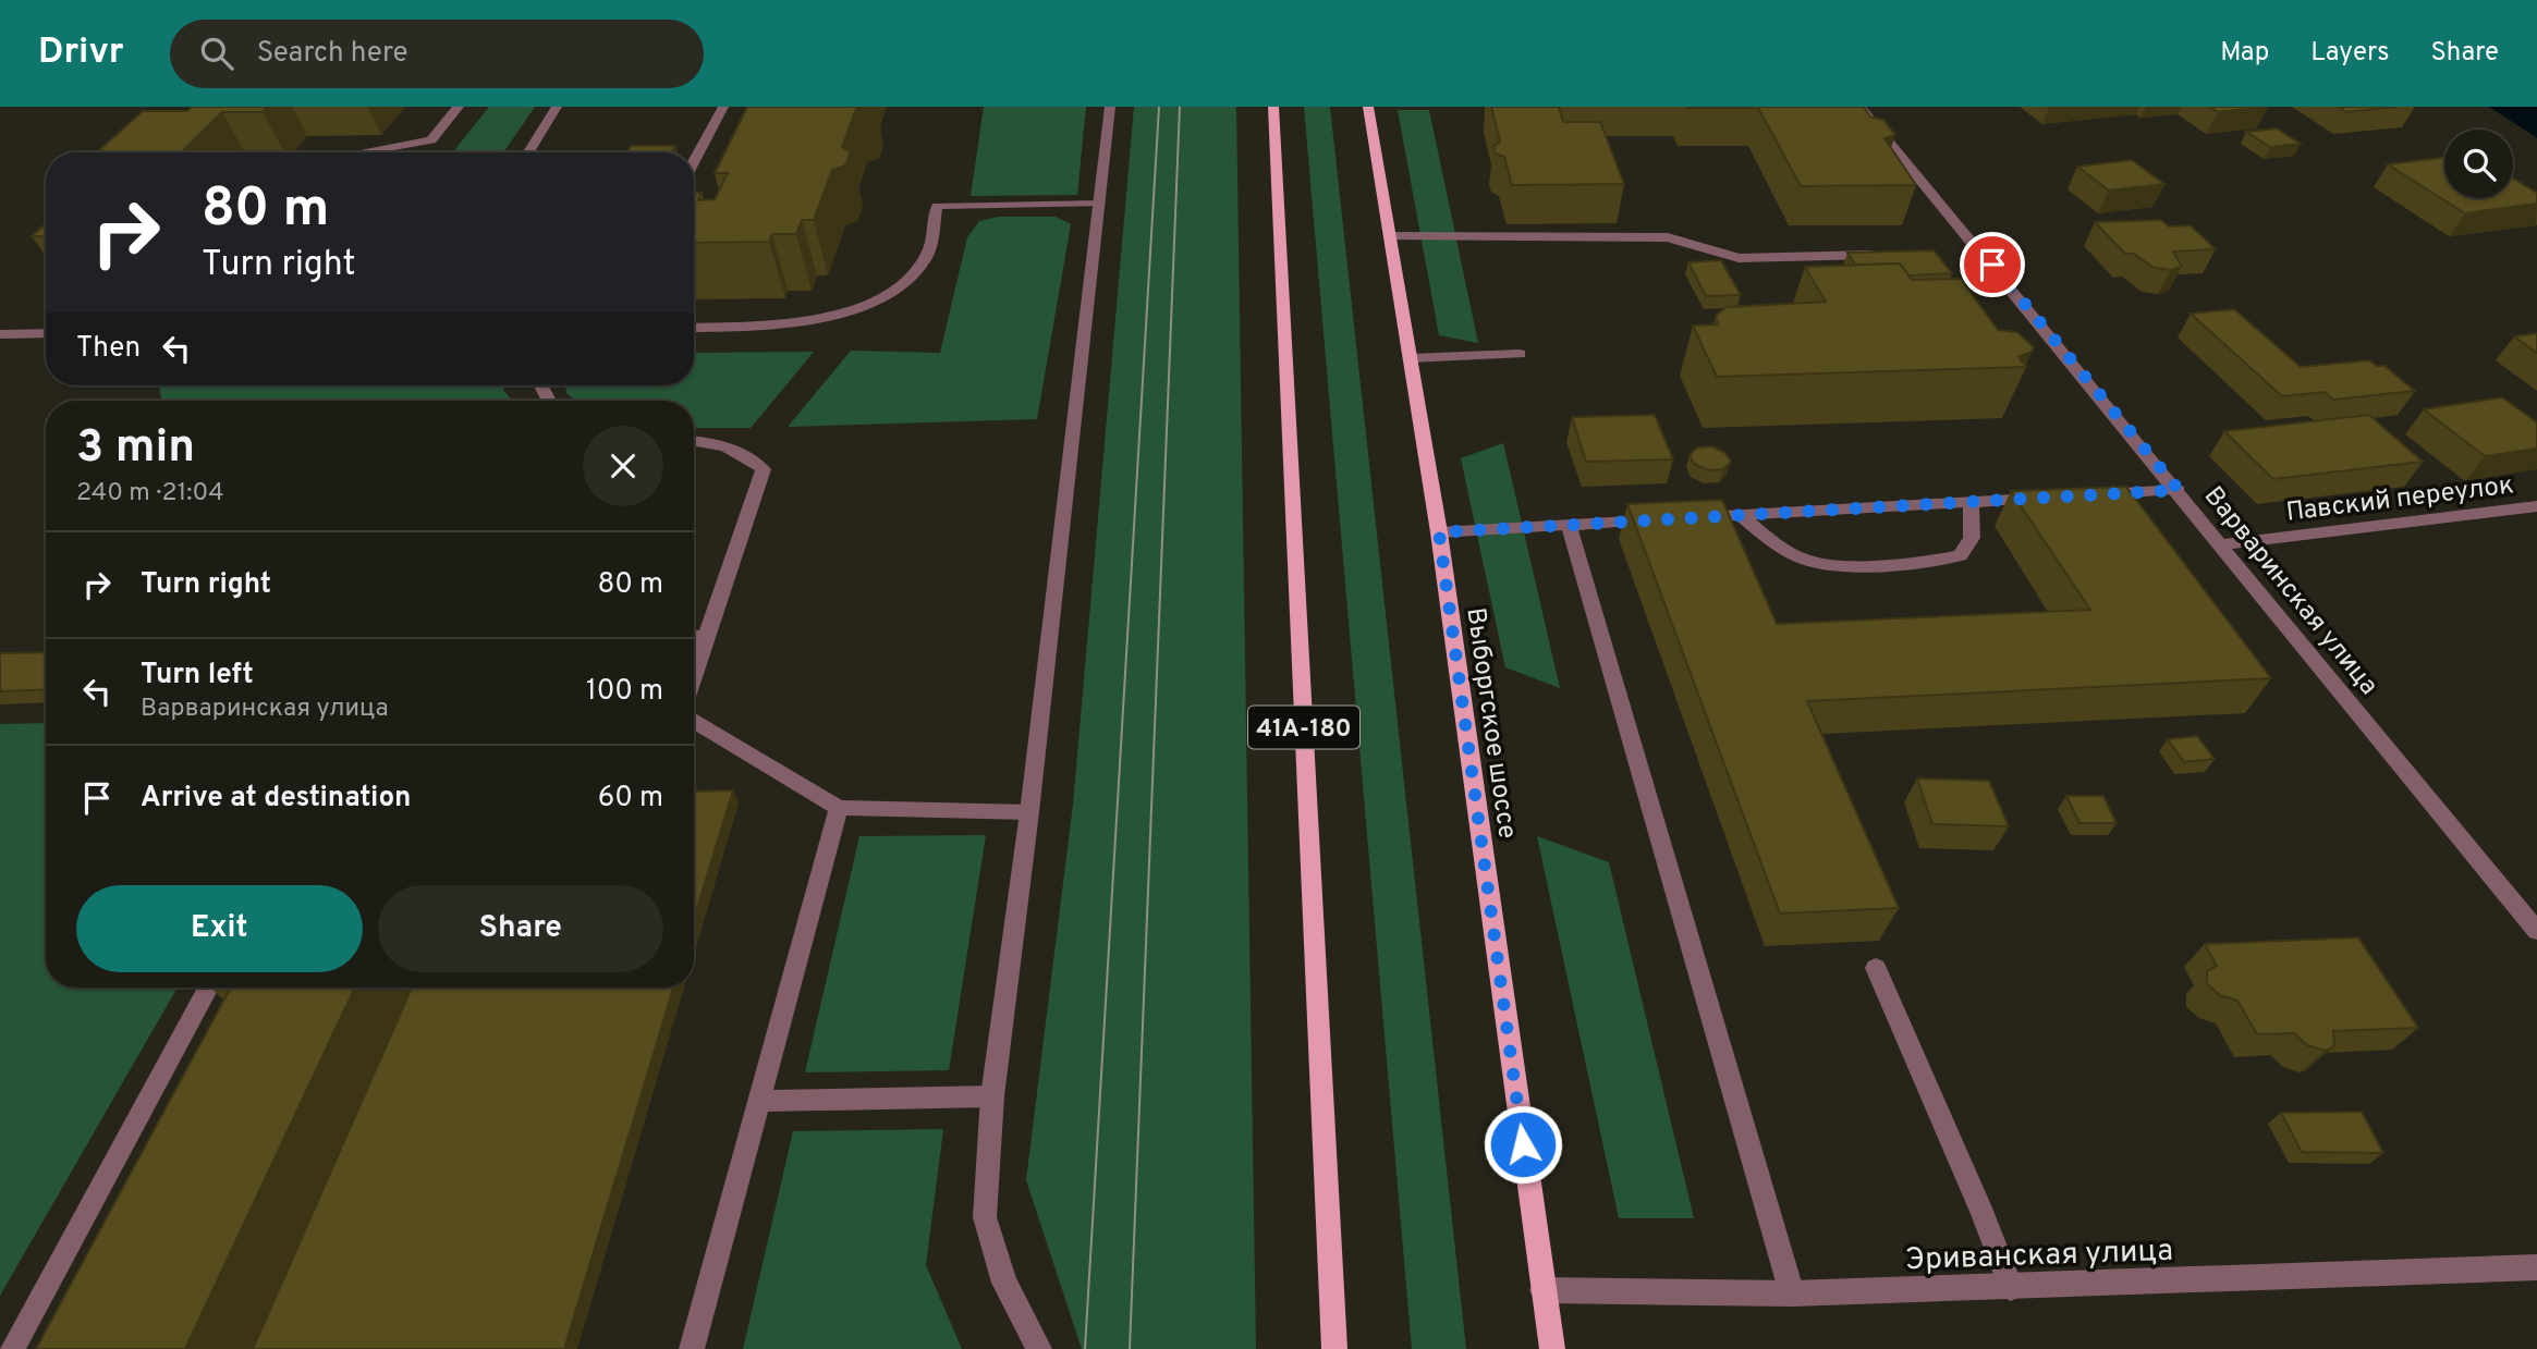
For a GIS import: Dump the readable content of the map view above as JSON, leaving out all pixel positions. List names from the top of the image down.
{
  "streets": {
    "main road": ["Выборгское шоссе", "41А-180"],
    "street": ["Павский переулок", "Варваринская улица", "Эриванская улица"]
  },
  "crossings": [
    ["Павский переулок", "Варваринская улица"],
    ["Выборгское шоссе", "Эриванская улица"]
  ],
  "page": {
    "header": "Drivr",
    "search": "Search here",
    "nav": ["Map", "Layers", "Share"],
    "turn": ["80 m", "Turn right"],
    "then": "Then",
    "heading": ["3 min", "240 m · 21:04"],
    "list": [
      {
        "name": "Turn right",
        "value": "80 m"
      },
      {
        "name": "Turn left",
        "note": "Варваринская улица",
        "value": "100 m"
      },
      {
        "name": "Arrive at destination",
        "value": "60 m"
      }
    ],
    "buttons": ["Exit", "Share"]
  }
}
